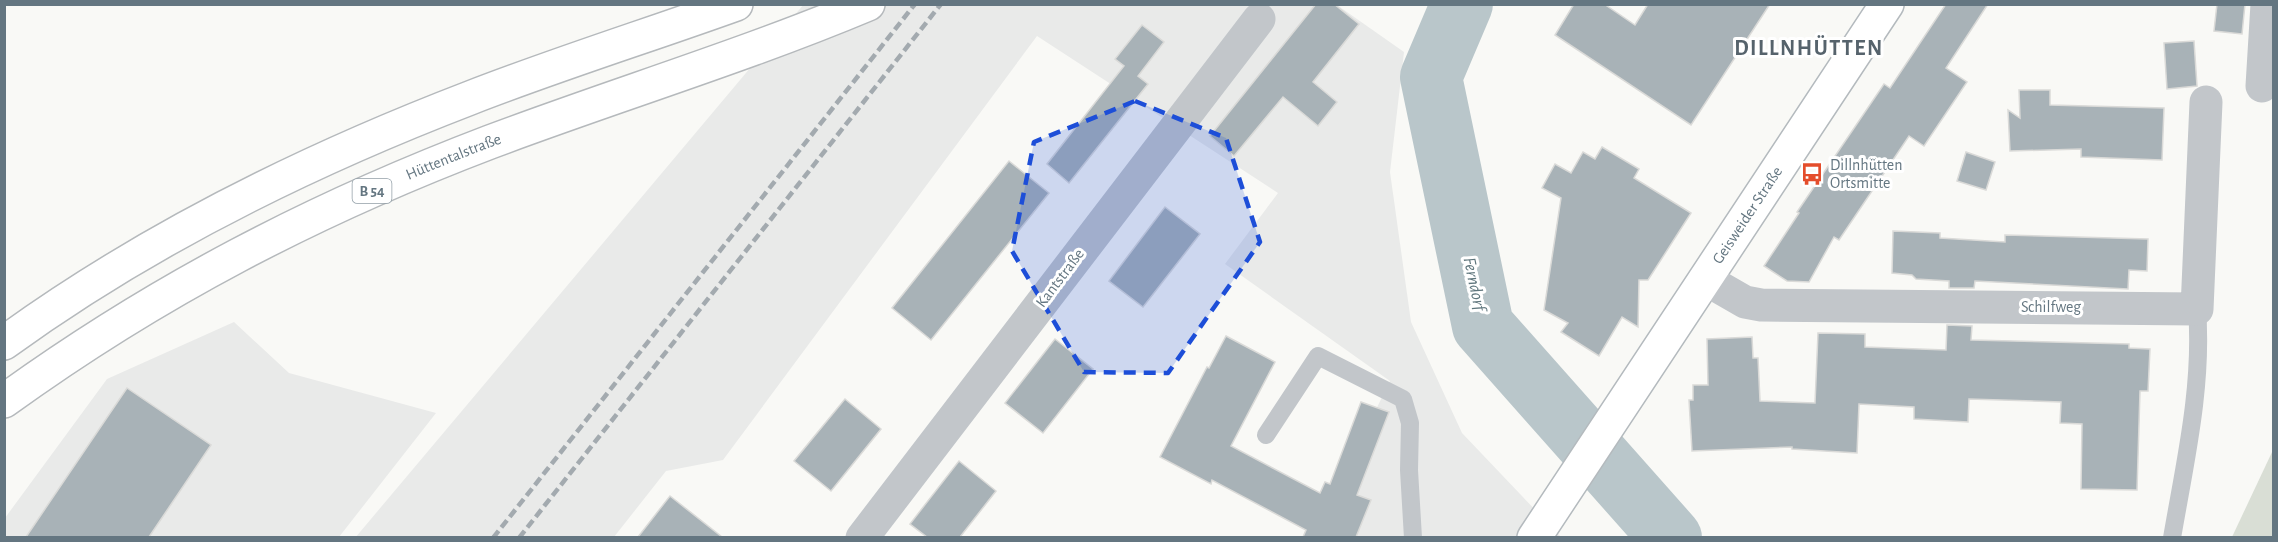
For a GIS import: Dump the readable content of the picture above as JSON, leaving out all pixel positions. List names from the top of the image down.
{
  "streets": {
    "main road": ["Hüttentalstraße", "B 54", "Geisweider Straße"],
    "street": ["Kantstraße", "Schilfweg"]
  },
  "crossings": [
    ["Geisweider Straße", "Schilfweg"]
  ],
  "districts": ["DILLNHÜTTEN"],
  "water": ["Ferndorf"],
  "places": {
    "bus stop": ["Dillnhütten Ortsmitte"]
  }
}
